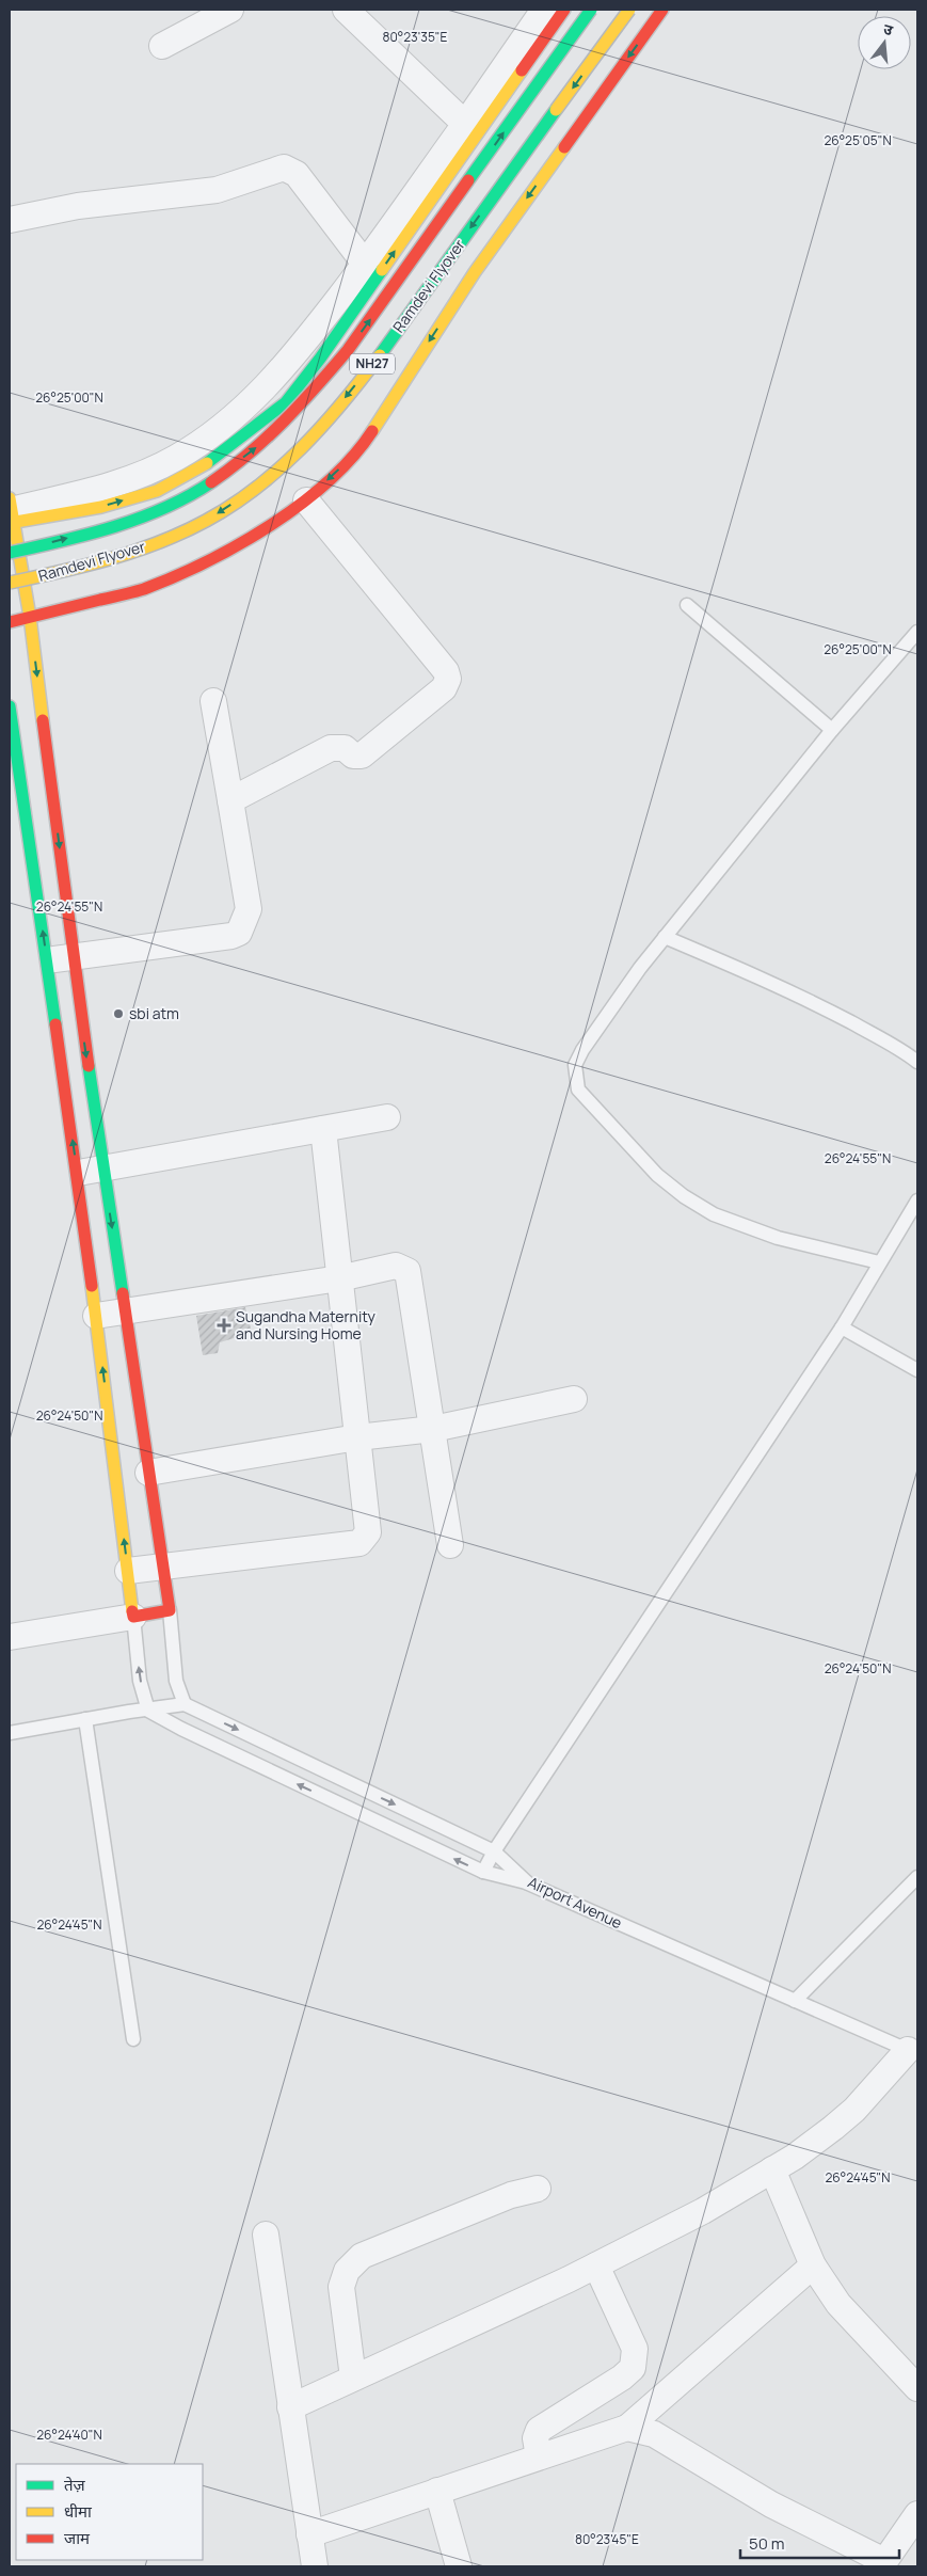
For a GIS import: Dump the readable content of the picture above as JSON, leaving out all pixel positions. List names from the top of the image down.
{
  "streets": {
    "main road": ["Ramdevi Flyover", "NH27"],
    "lane": ["Airport Avenue"]
  },
  "places": {
    "other": ["sbi atm"],
    "health": ["Sugandha Maternity and Nursing Home"]
  },
  "legend": ["तेज़", "धीमा", "जाम"],
  "scale_bar": "50 m",
  "north": "top",
  "coordinates": [
    "80°23'35\"E",
    "26°25'05\"N",
    "26°25'00\"N",
    "26°24'55\"N",
    "26°24'50\"N",
    "26°24'45\"N",
    "26°24'40\"N",
    "80°23'45\"E"
  ]
}
